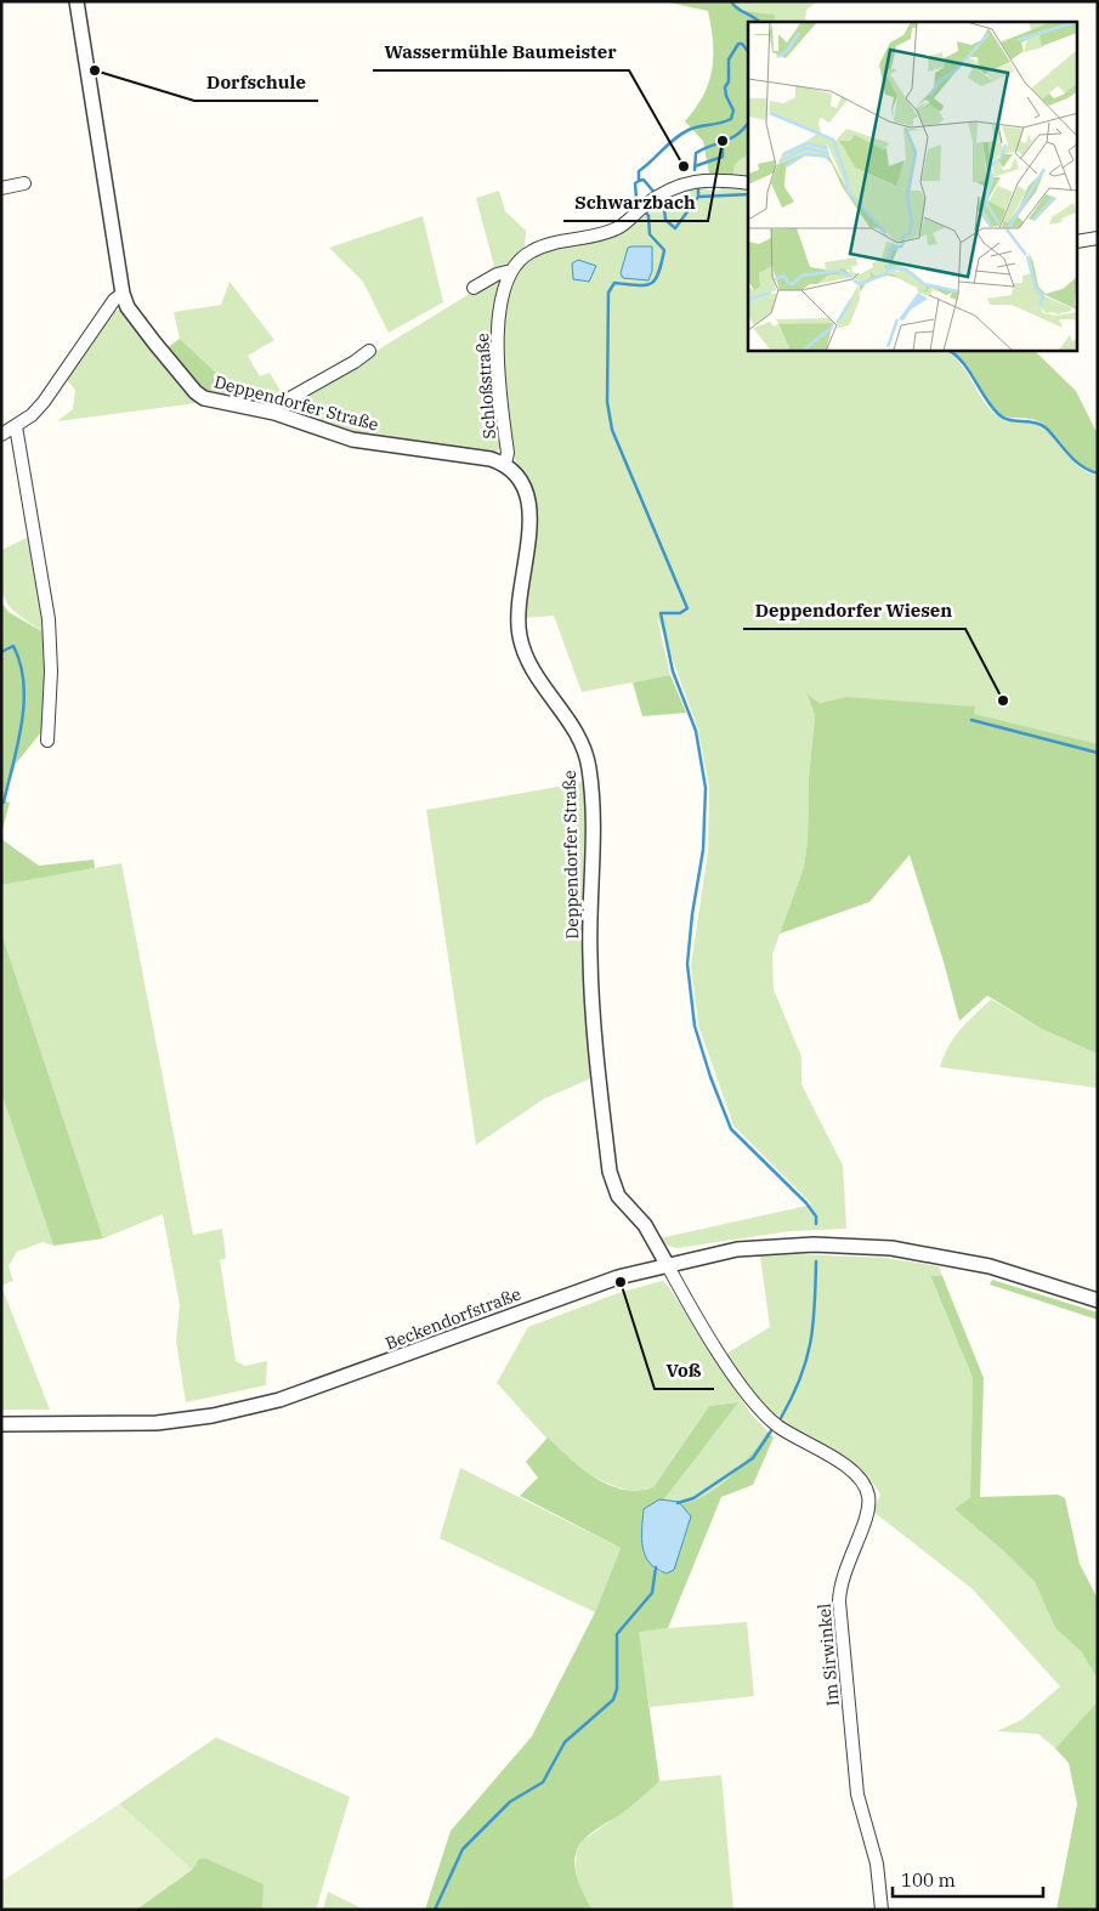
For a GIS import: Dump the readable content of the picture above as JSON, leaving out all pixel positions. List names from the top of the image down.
{
  "streets": {
    "street": [
      "Schloßstraße",
      "Deppendorfer Straße",
      "Beckendorfstraße",
      "Im Sirwinkel"
    ]
  },
  "crossings": [
    ["Schloßstraße", "Deppendorfer Straße"],
    ["Deppendorfer Straße", "Beckendorfstraße"],
    ["Deppendorfer Straße", "Im Sirwinkel"],
    ["Beckendorfstraße", "Im Sirwinkel"]
  ],
  "places": [
    "Dorfschule",
    "Schwarzbach",
    "Wassermühle Baumeister",
    "Deppendorfer Wiesen",
    "Voß"
  ],
  "scale_bar": "100 m"
}
